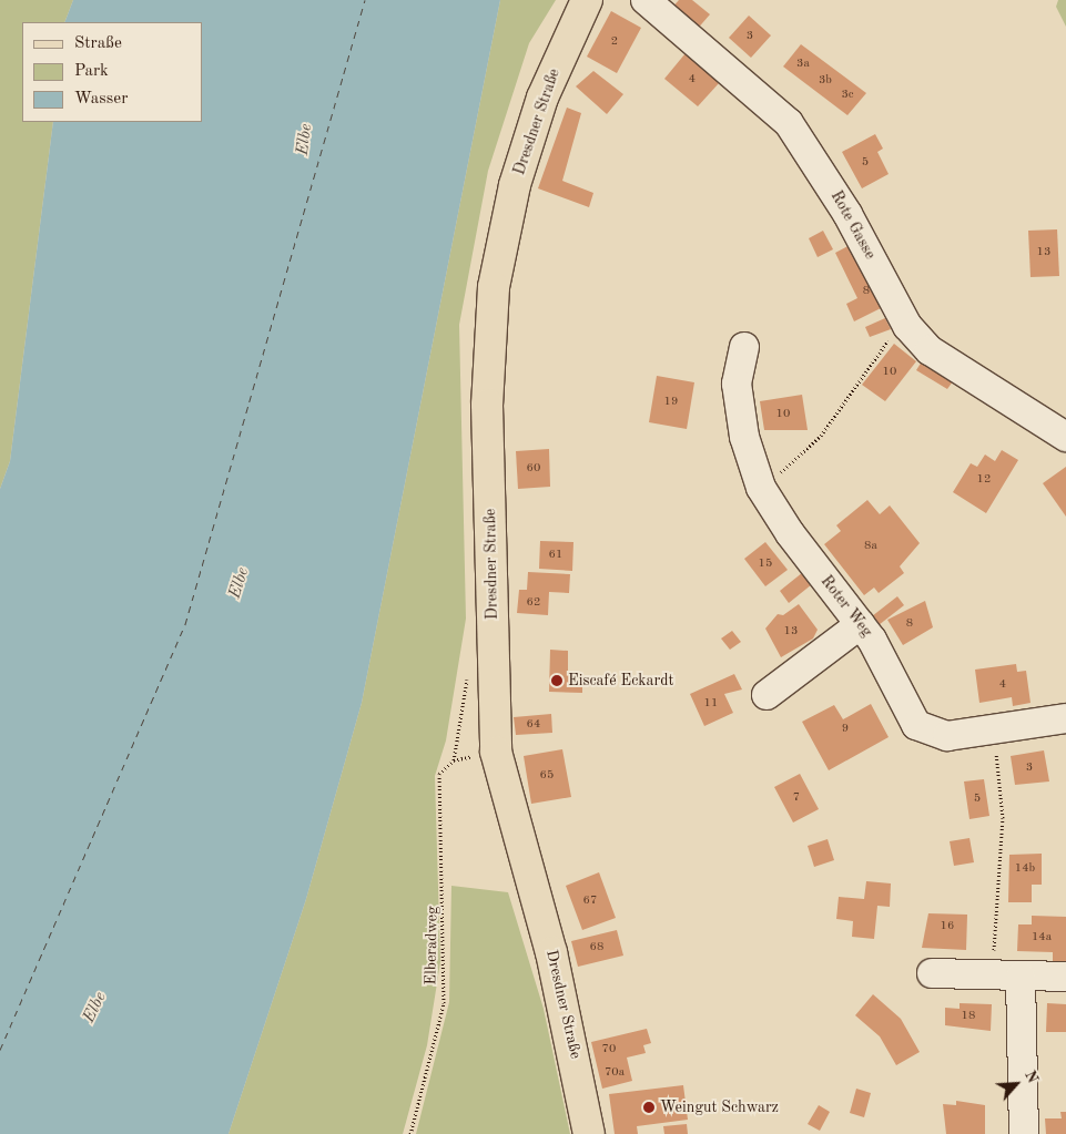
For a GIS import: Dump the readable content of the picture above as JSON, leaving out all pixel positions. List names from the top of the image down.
{
  "streets": {
    "main road": ["Dresdner Straße"],
    "street": ["Rote Gasse", "Roter Weg"],
    "path": ["Elberadweg"]
  },
  "water": ["Elbe"],
  "places": ["Eiscafé Eckardt", "Weingut Schwarz"],
  "house_numbers": [
    "3",
    "2",
    "3a",
    "4",
    "3b",
    "3c",
    "5",
    "13",
    "8",
    "10",
    "19",
    "10",
    "60",
    "12",
    "8a",
    "61",
    "15",
    "62",
    "8",
    "13",
    "4",
    "11",
    "64",
    "9",
    "3",
    "65",
    "7",
    "5",
    "14b",
    "67",
    "16",
    "14a",
    "68",
    "18",
    "70",
    "70a"
  ],
  "legend": ["Straße", "Park", "Wasser"],
  "north": "top right"
}
